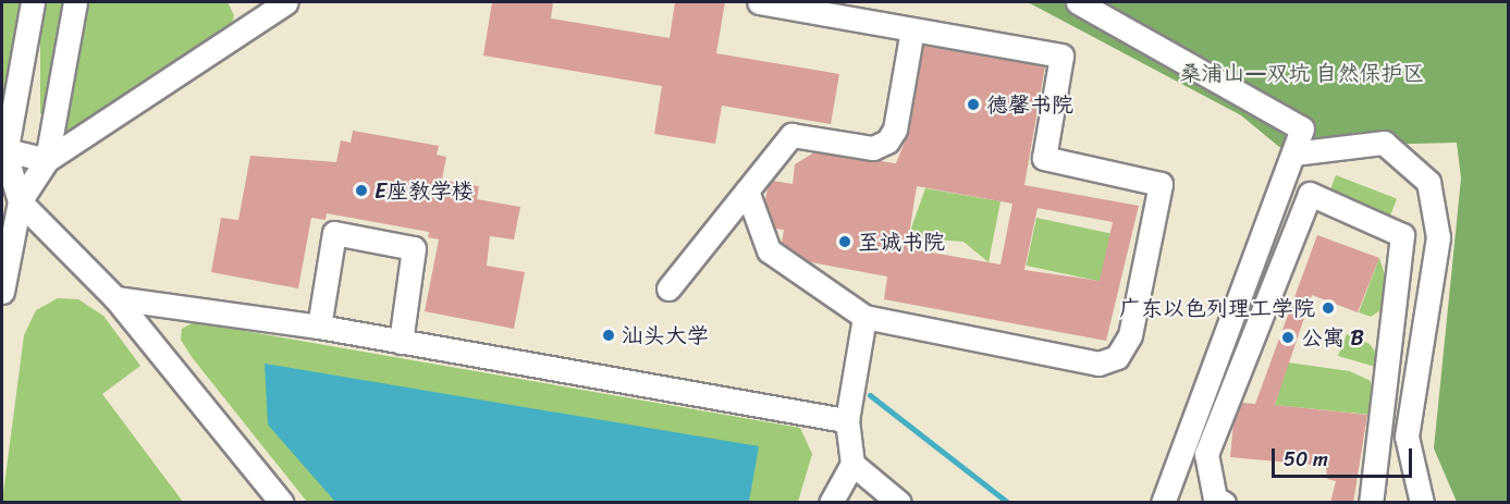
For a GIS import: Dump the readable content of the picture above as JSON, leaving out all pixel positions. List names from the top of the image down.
{
  "parks": ["桑浦山—双坑 自然保护区"],
  "places": [
    "德馨书院",
    "E座教学楼",
    "至诚书院",
    "广东以色列理工学院",
    "汕头大学",
    "公寓 B"
  ],
  "scale_bar": "50 m"
}
